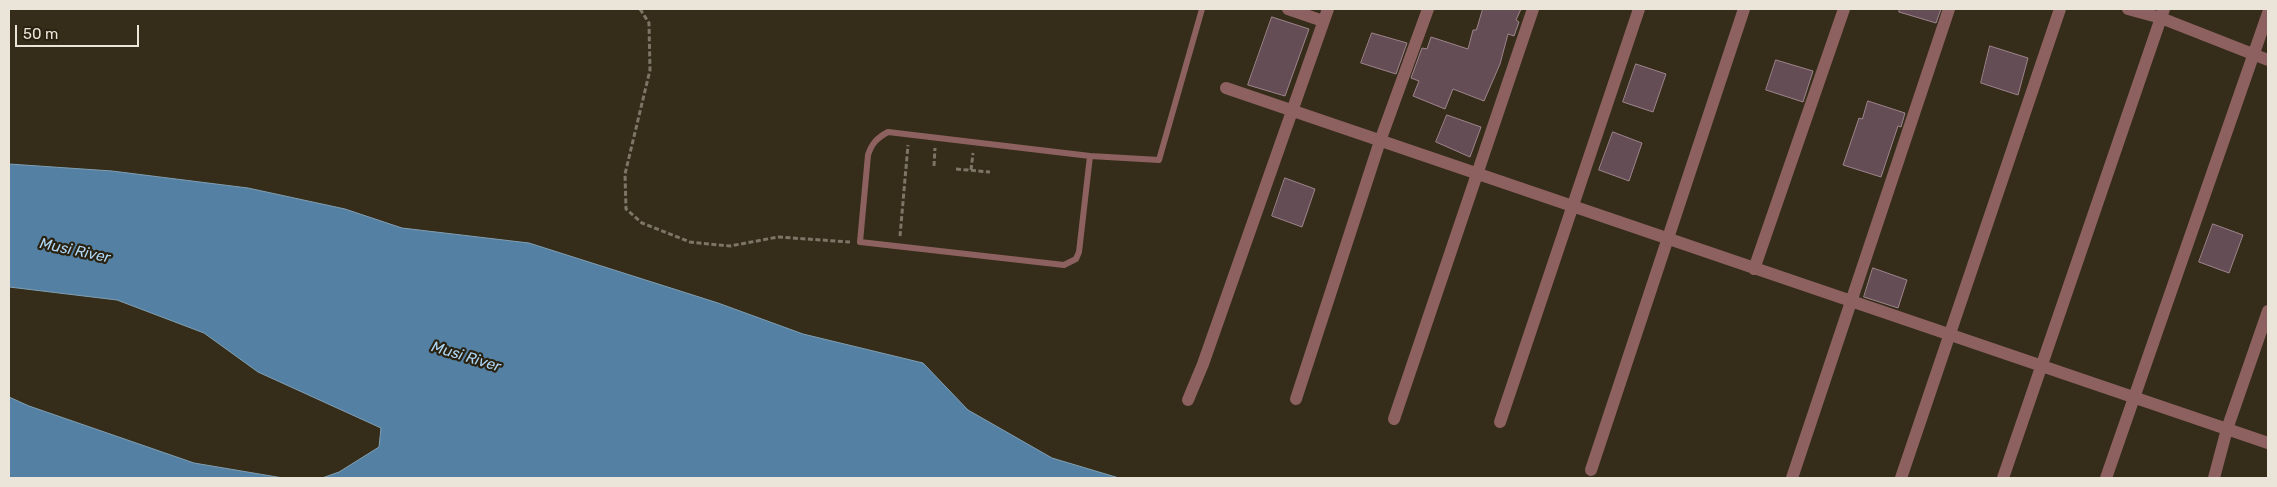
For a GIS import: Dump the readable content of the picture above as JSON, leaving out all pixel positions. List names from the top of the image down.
{
  "water": ["Musi River"],
  "scale_bar": "50 m"
}
